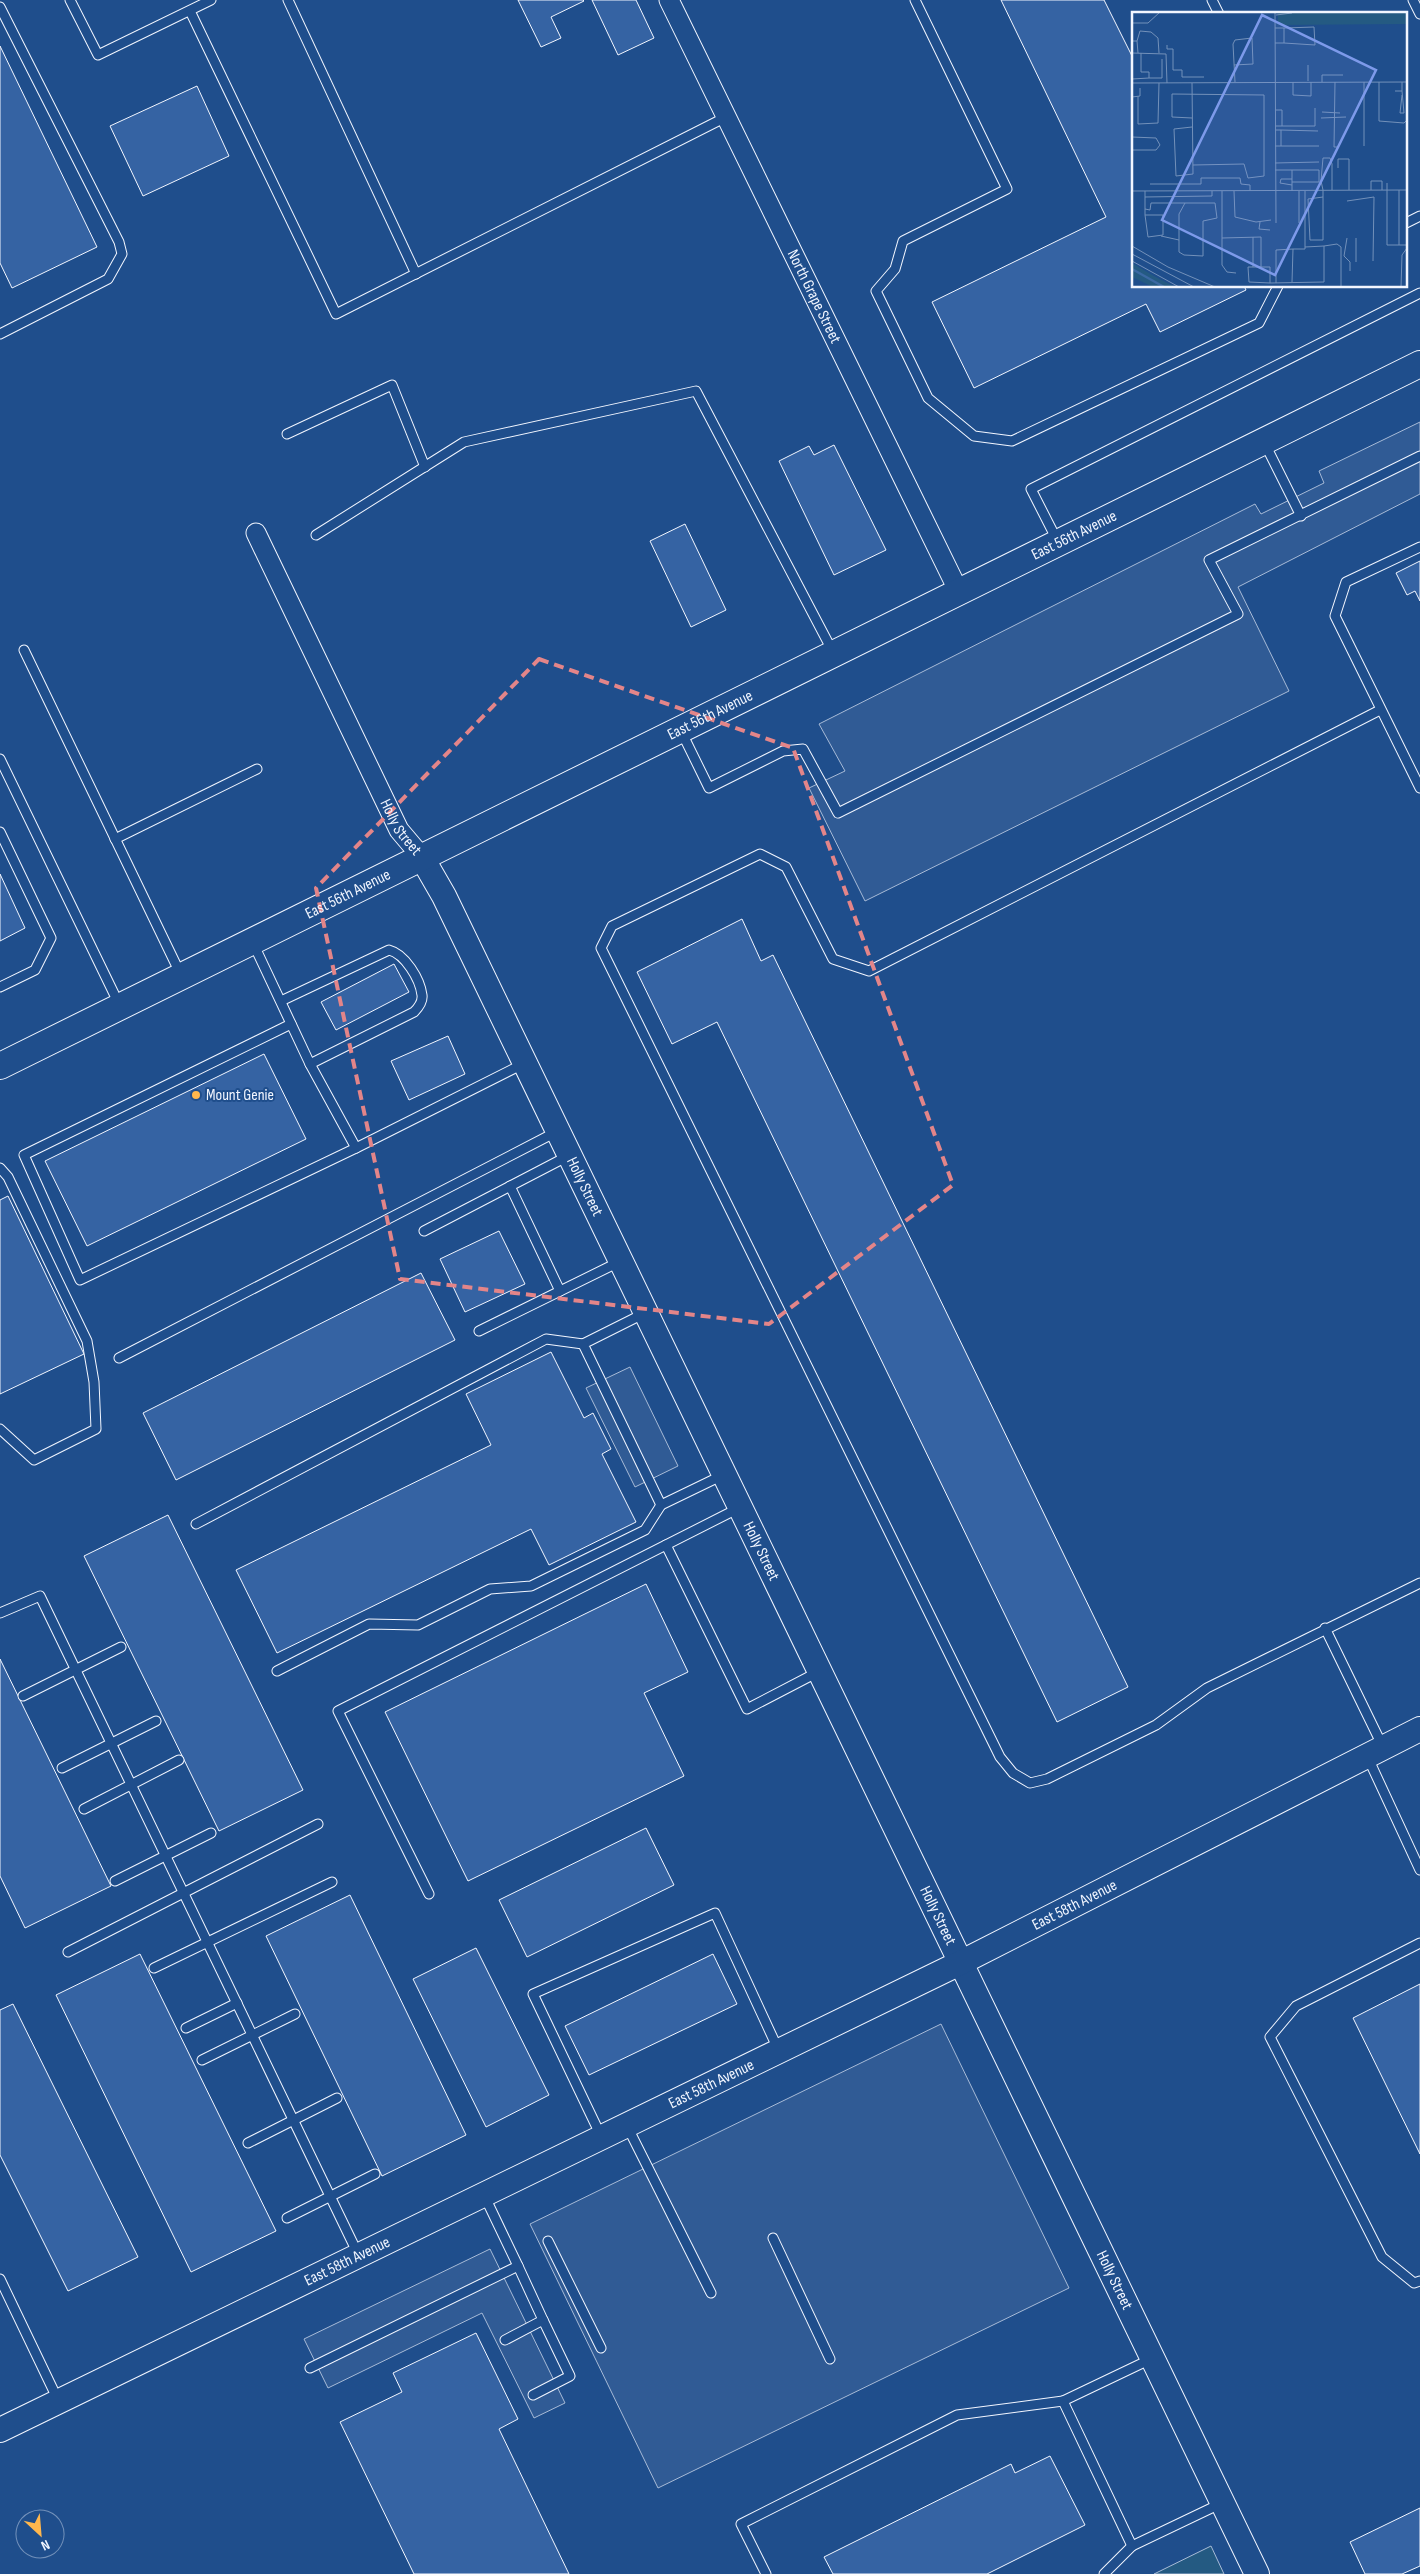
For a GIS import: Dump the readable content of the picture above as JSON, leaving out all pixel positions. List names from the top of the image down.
{
  "streets": {
    "main road": ["East 56th Avenue"],
    "street": ["North Grape Street", "Holly Street", "East 58th Avenue"]
  },
  "crossings": [
    ["North Grape Street", "East 56th Avenue"],
    ["East 56th Avenue", "Holly Street"],
    ["Holly Street", "East 58th Avenue"]
  ],
  "places": ["Mount Genie"],
  "north": "bottom right"
}
